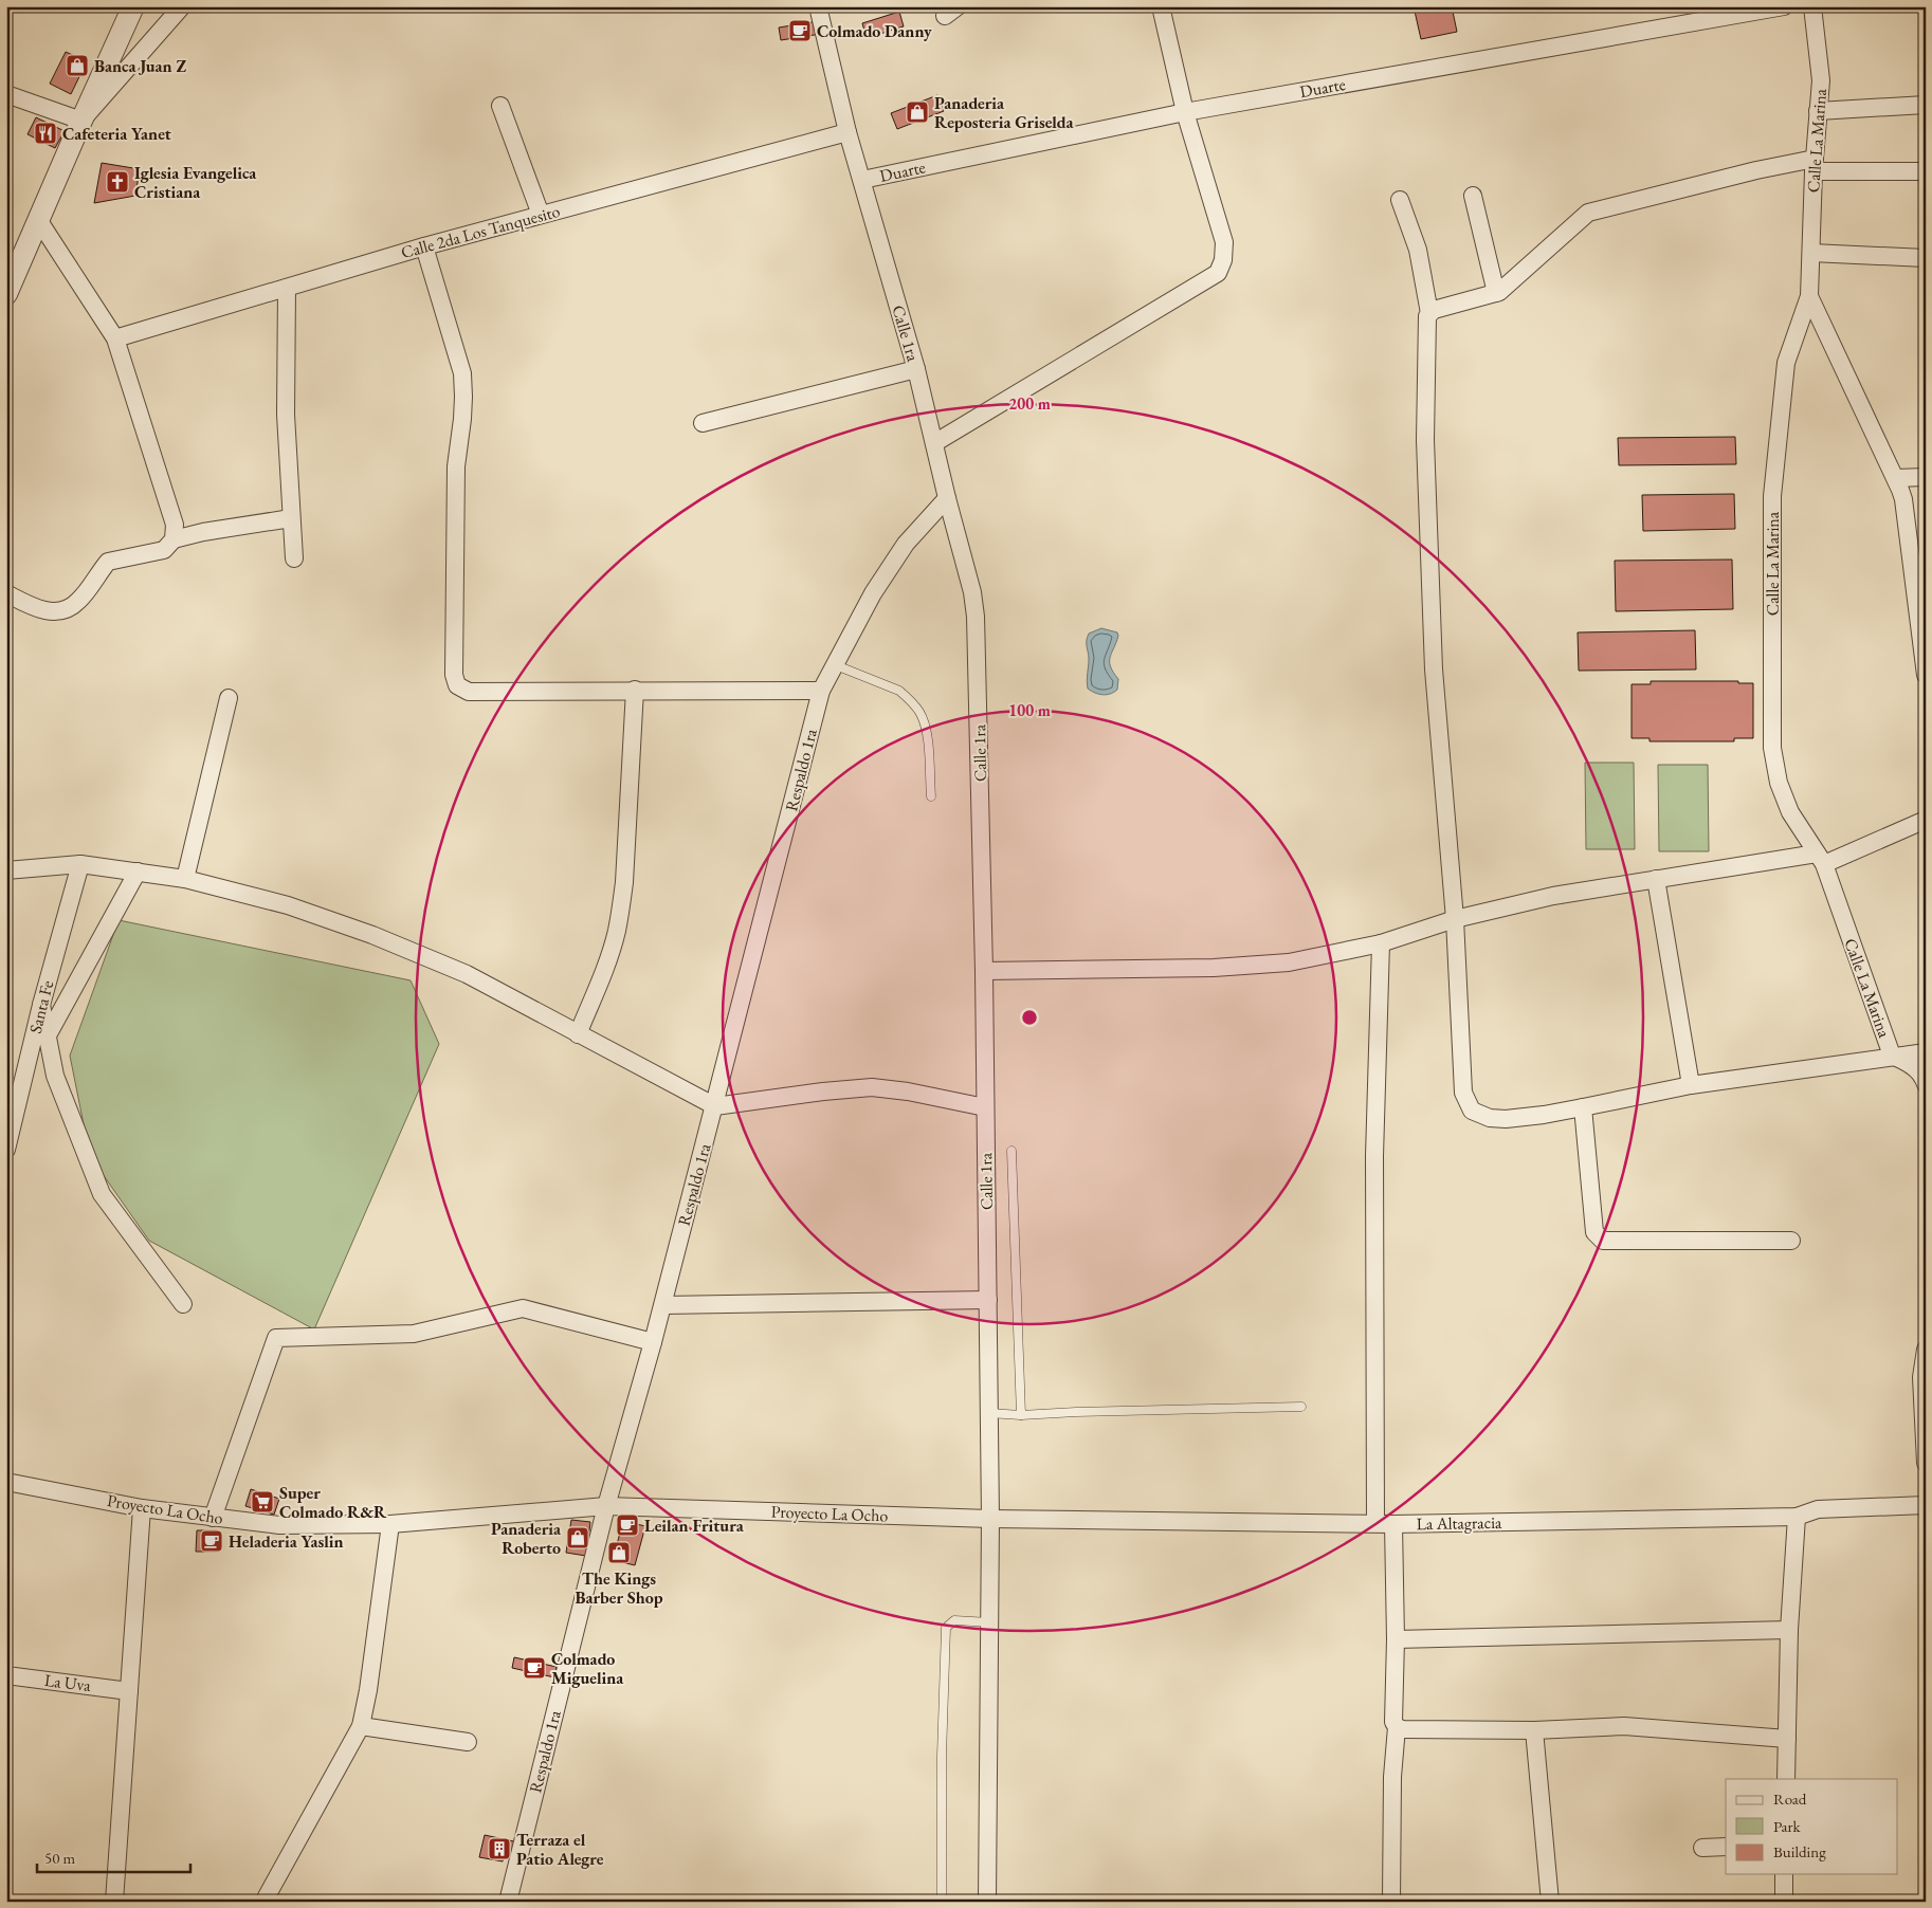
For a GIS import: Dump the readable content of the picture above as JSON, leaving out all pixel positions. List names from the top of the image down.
{
  "streets": {
    "street": [
      "Duarte",
      "Calle La Marina",
      "Calle 2da Los Tanquesito",
      "Calle 1ra",
      "Respaldo 1ra",
      "Santa Fe",
      "Proyecto La Ocho",
      "La Altagracia",
      "La Uva"
    ]
  },
  "crossings": [
    ["Duarte", "Calle 1ra"],
    ["Calle 2da Los Tanquesito", "Calle 1ra"],
    ["Calle 1ra", "Respaldo 1ra"],
    ["Calle 1ra", "Proyecto La Ocho"],
    ["Calle 1ra", "La Altagracia"],
    ["Respaldo 1ra", "Proyecto La Ocho"],
    ["Proyecto La Ocho", "La Altagracia"]
  ],
  "places": {
    "cafe": [
      "Colmado Danny",
      "Leilan Fritura",
      "Heladeria Yaslin",
      "Colmado Miguelina"
    ],
    "shop": [
      "Banca Juan Z",
      "Panaderia Reposteria Griselda",
      "Panaderia Roberto",
      "The Kings Barber Shop"
    ],
    "restaurant": ["Cafeteria Yanet"],
    "church": ["Iglesia Evangelica Cristiana"],
    "supermarket": ["Super Colmado R&R"],
    "building": ["Terraza el Patio Alegre"]
  },
  "legend": ["Road", "Park", "Building"],
  "scale_bar": "50 m",
  "rings": ["200 m", "100 m"]
}
